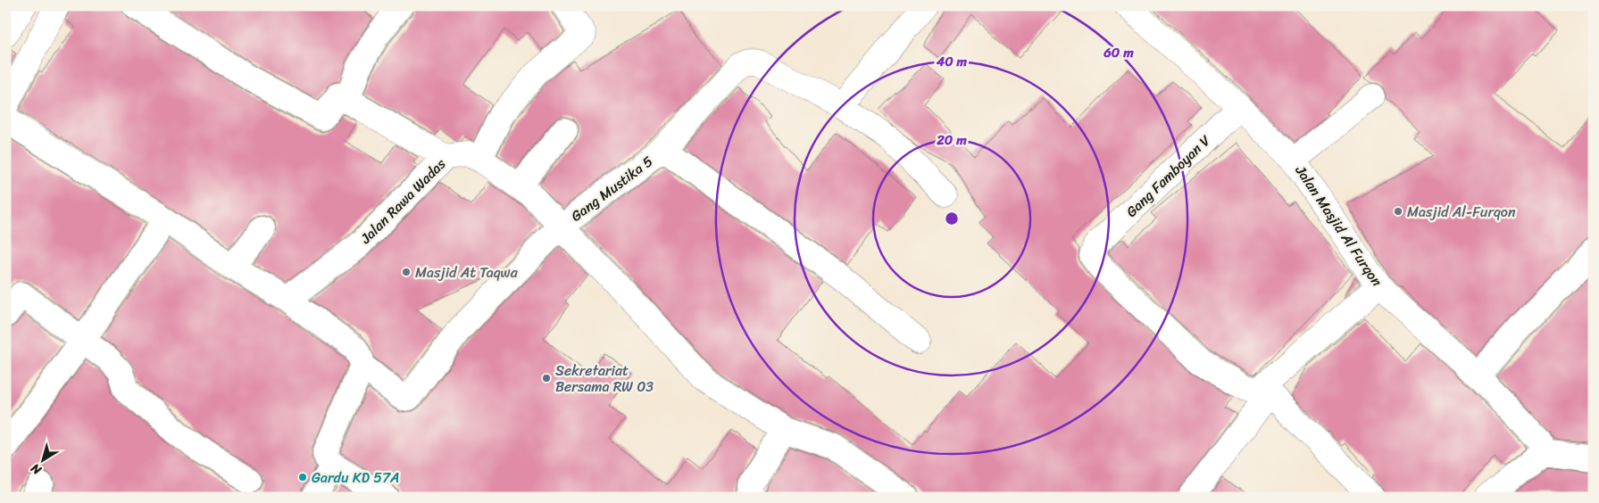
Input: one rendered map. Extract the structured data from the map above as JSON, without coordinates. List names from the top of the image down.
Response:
{
  "streets": {
    "street": [
      "Gang Famboyan V",
      "Gang Mustika 5",
      "Jalan Rawa Wadas",
      "Jalan Masjid Al Furqon"
    ]
  },
  "crossings": [
    ["Gang Famboyan V", "Jalan Masjid Al Furqon"],
    ["Gang Mustika 5", "Jalan Rawa Wadas"]
  ],
  "places": [
    "Masjid Al-Furqon",
    "Masjid At Taqwa",
    "Sekretariat Bersama RW 03",
    "Gardu KD 57A"
  ],
  "north": "bottom left",
  "rings": ["60 m", "40 m", "20 m"]
}
